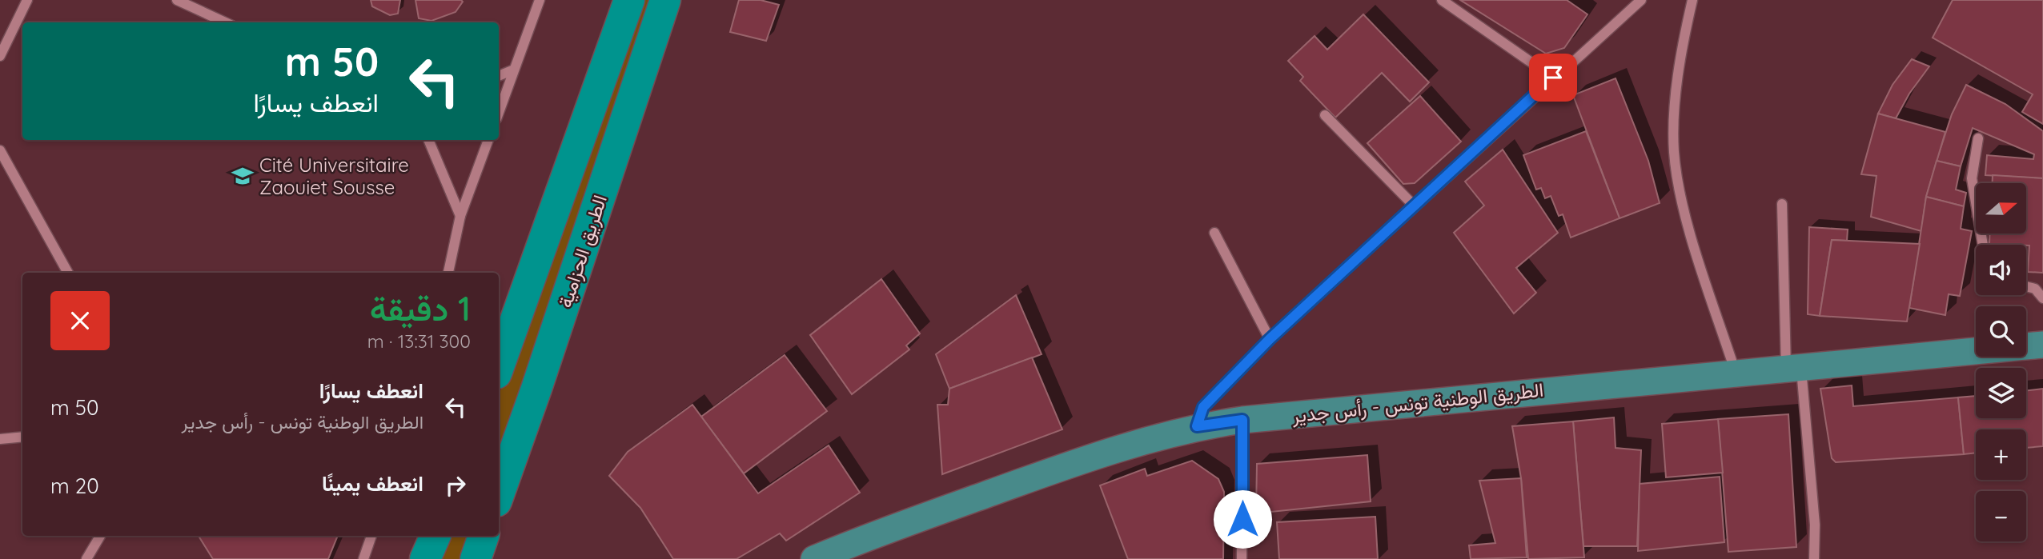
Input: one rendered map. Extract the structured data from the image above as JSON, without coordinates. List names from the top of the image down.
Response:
{
  "streets": {
    "highway": ["الطريق الحزامية"],
    "main road": ["الطريق الوطنية تونس - رأس جدير"]
  },
  "places": {
    "school or university": ["Cité Universitaire Zaouiet Sousse"]
  },
  "north": "right",
  "page": {
    "turn": ["50 m", "انعطف يسارًا"],
    "map_buttons": ["+", "−"],
    "heading": ["1 دقيقة", "300 m · 13:31"],
    "list": [
      {
        "name": "انعطف يسارًا",
        "note": "الطريق الوطنية تونس - رأس جدير",
        "value": "50 m"
      },
      {
        "name": "انعطف يمينًا",
        "value": "20 m"
      }
    ]
  }
}
